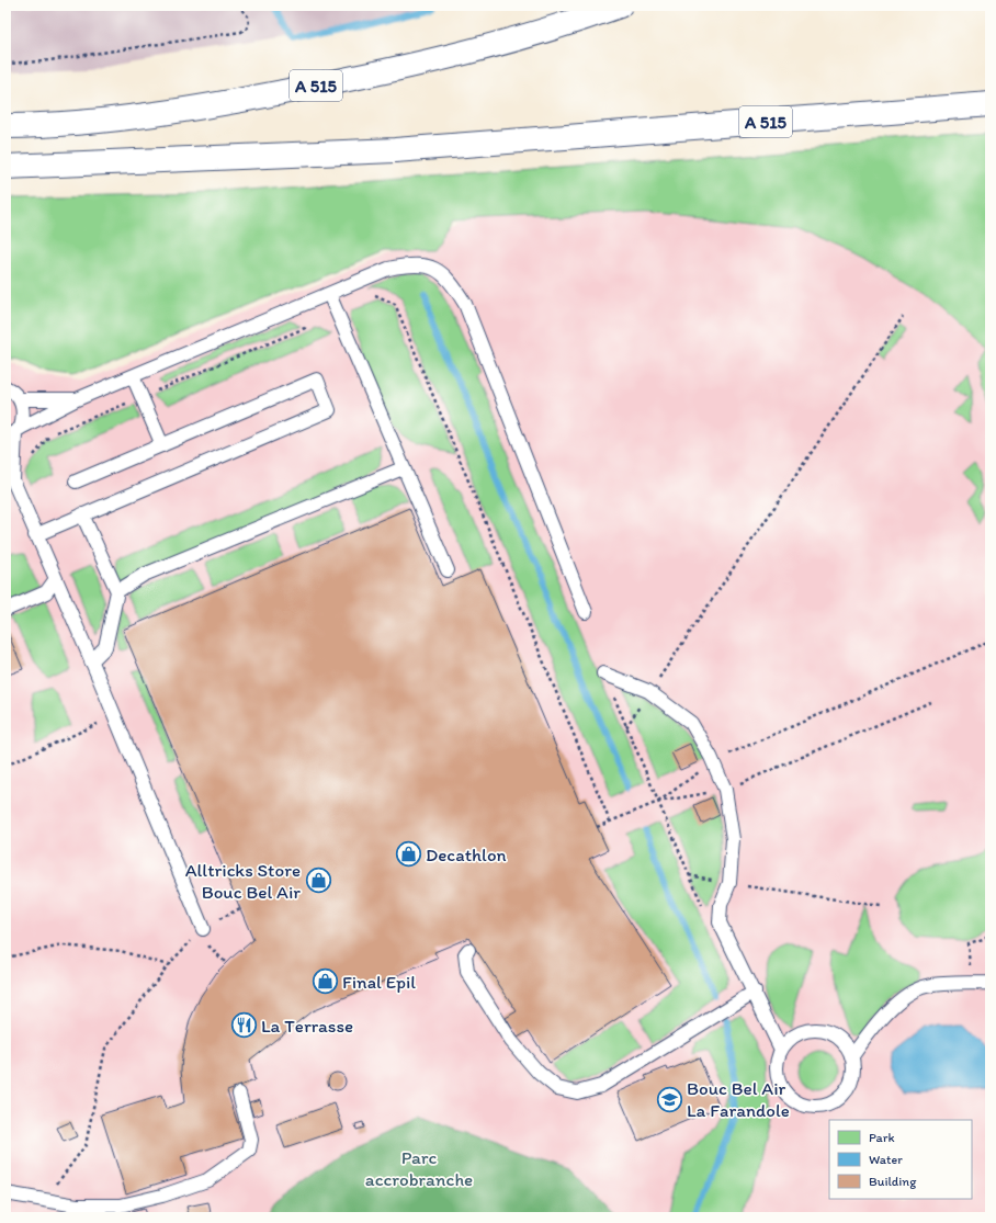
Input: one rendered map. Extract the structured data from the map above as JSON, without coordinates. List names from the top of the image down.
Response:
{
  "streets": {
    "highway": ["A 515"]
  },
  "parks": ["Parc accrobranche"],
  "places": {
    "shop": ["Decathlon", "Alltricks Store Bouc Bel Air", "Final Epil"],
    "restaurant": ["La Terrasse"],
    "school or university": ["Bouc Bel Air La Farandole"]
  },
  "legend": ["Park", "Water", "Building"]
}
